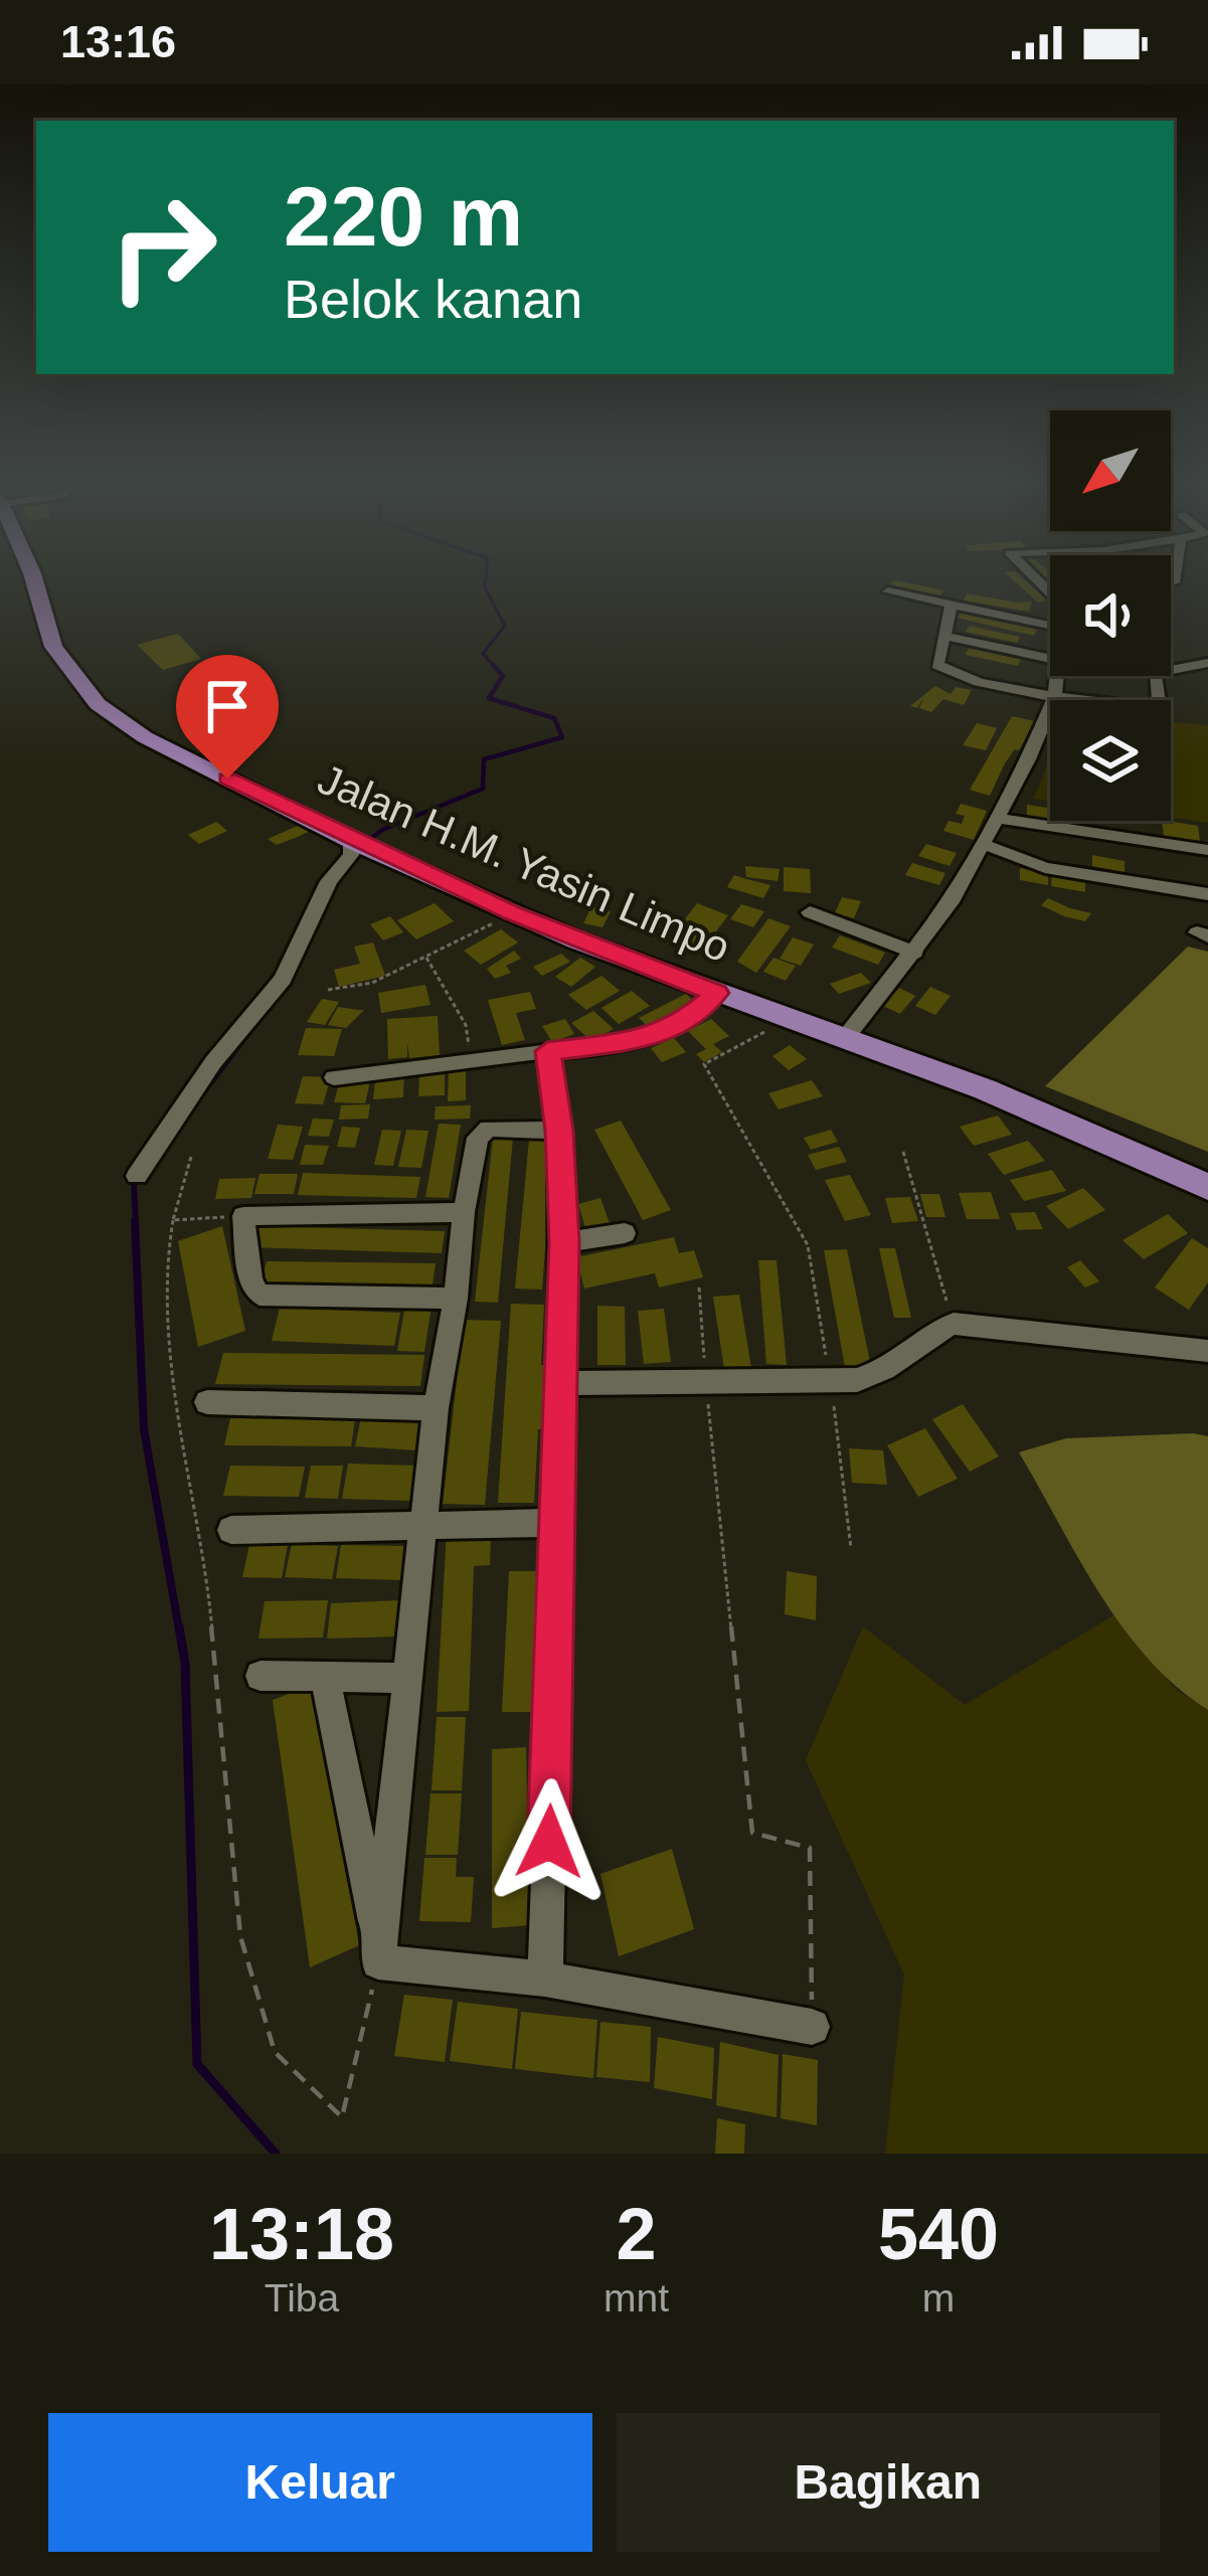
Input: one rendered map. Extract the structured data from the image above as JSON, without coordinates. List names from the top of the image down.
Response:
{
  "streets": {
    "main road": ["Jalan H.M. Yasin Limpo"]
  },
  "north": "bottom left",
  "page": {
    "status": "13:16",
    "turn": ["220 m", "Belok kanan"],
    "eta": [
      "13:18",
      "Tiba",
      "2",
      "mnt",
      "540",
      "m"
    ],
    "buttons": ["Keluar", "Bagikan"]
  }
}
